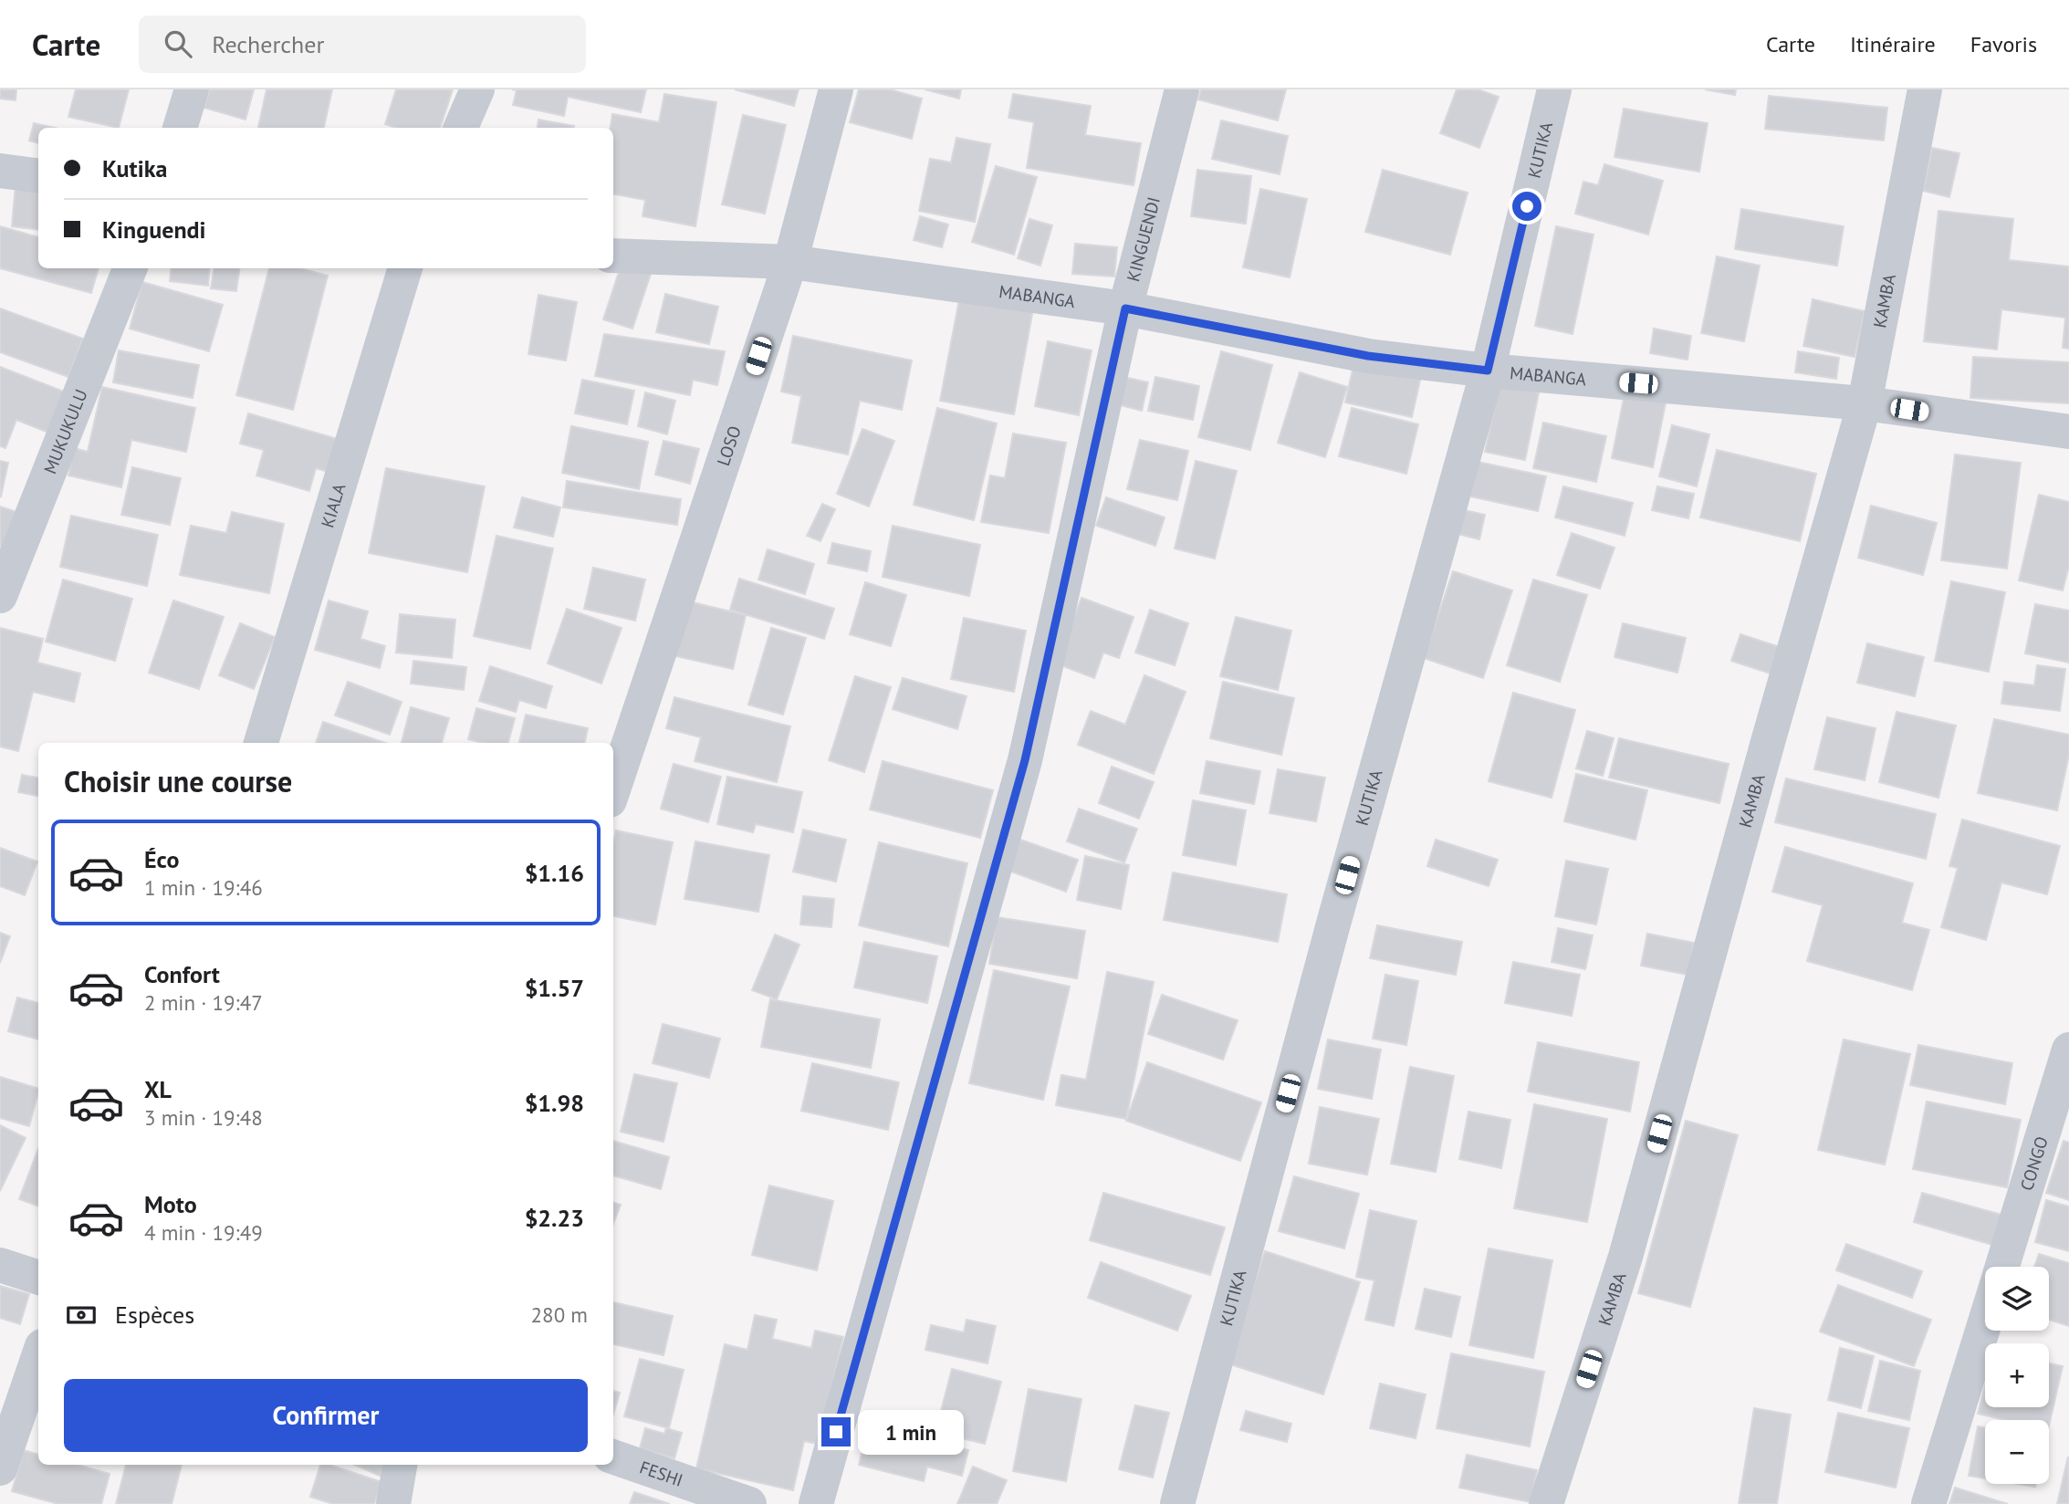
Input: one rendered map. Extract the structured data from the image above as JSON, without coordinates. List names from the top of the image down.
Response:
{
  "streets": {
    "street": [
      "KUTIKA",
      "KINGUENDI",
      "MABANGA",
      "KAMBA",
      "MUKUKULU",
      "LOSO",
      "KIALA",
      "CONGO",
      "FESHI"
    ]
  },
  "crossings": [
    ["KUTIKA", "MABANGA"],
    ["KINGUENDI", "MABANGA"],
    ["MABANGA", "KAMBA"],
    ["MABANGA", "LOSO"]
  ],
  "page": {
    "header": "Carte",
    "search": "Rechercher",
    "nav": ["Carte", "Itinéraire", "Favoris"],
    "banner": ["Kutika", "Kinguendi"],
    "heading": "Choisir une course",
    "list": [
      {
        "name": "Éco",
        "note": "1 min · 19:46",
        "value": "$1.16"
      },
      {
        "name": "Confort",
        "note": "2 min · 19:47",
        "value": "$1.57"
      },
      {
        "name": "XL",
        "note": "3 min · 19:48",
        "value": "$1.98"
      },
      {
        "name": "Moto",
        "note": "4 min · 19:49",
        "value": "$2.23"
      }
    ],
    "map_buttons": ["+", "−"],
    "pay": ["Espèces", "280 m"],
    "buttons": "Confirmer",
    "bubble": "1 min"
  }
}
